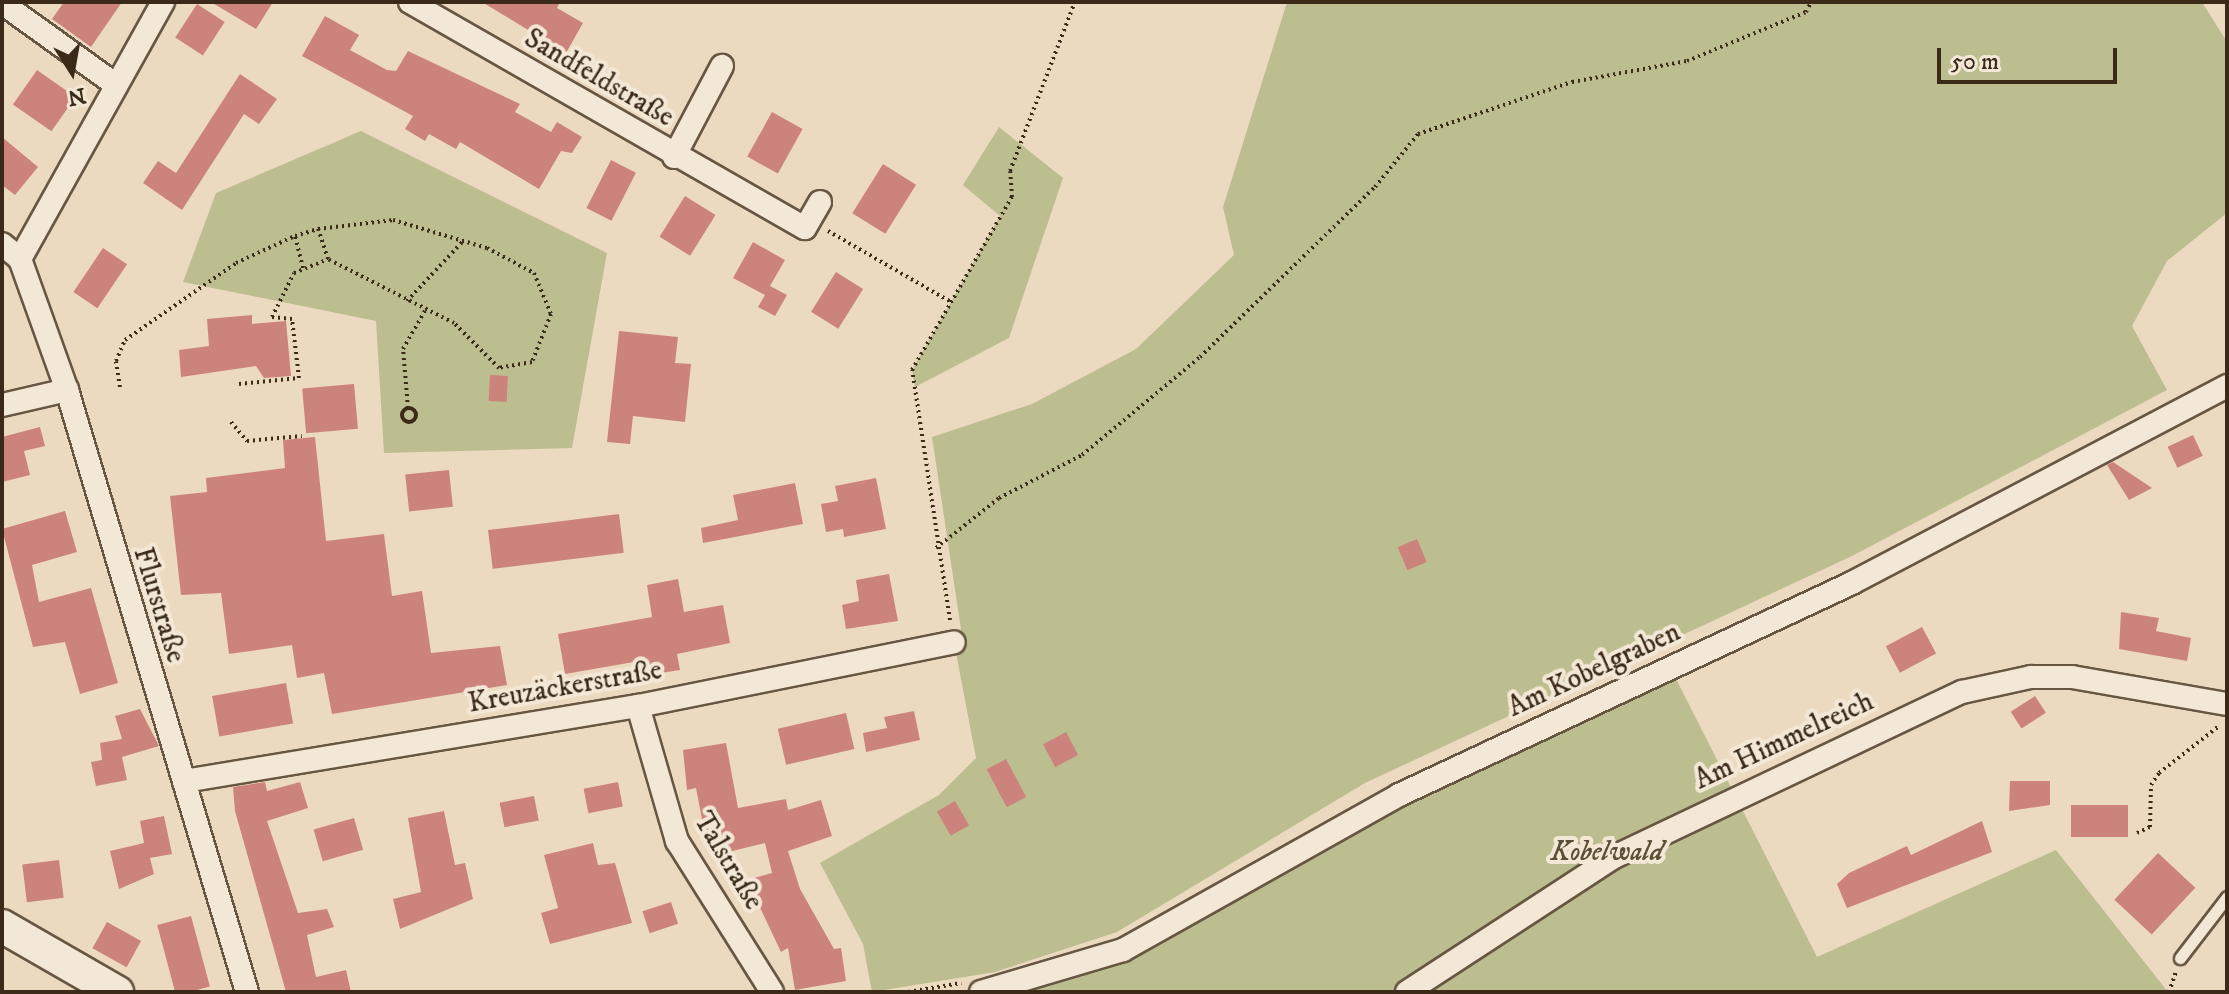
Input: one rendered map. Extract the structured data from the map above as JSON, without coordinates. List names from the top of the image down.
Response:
{
  "streets": {
    "street": [
      "Sandfeldstraße",
      "Flurstraße",
      "Am Kobelgraben",
      "Kreuzäckerstraße",
      "Am Himmelreich",
      "Talstraße"
    ]
  },
  "crossings": [
    ["Flurstraße", "Kreuzäckerstraße"],
    ["Kreuzäckerstraße", "Talstraße"]
  ],
  "parks": ["Kobelwald"],
  "scale_bar": "50 m",
  "north": "bottom"
}
